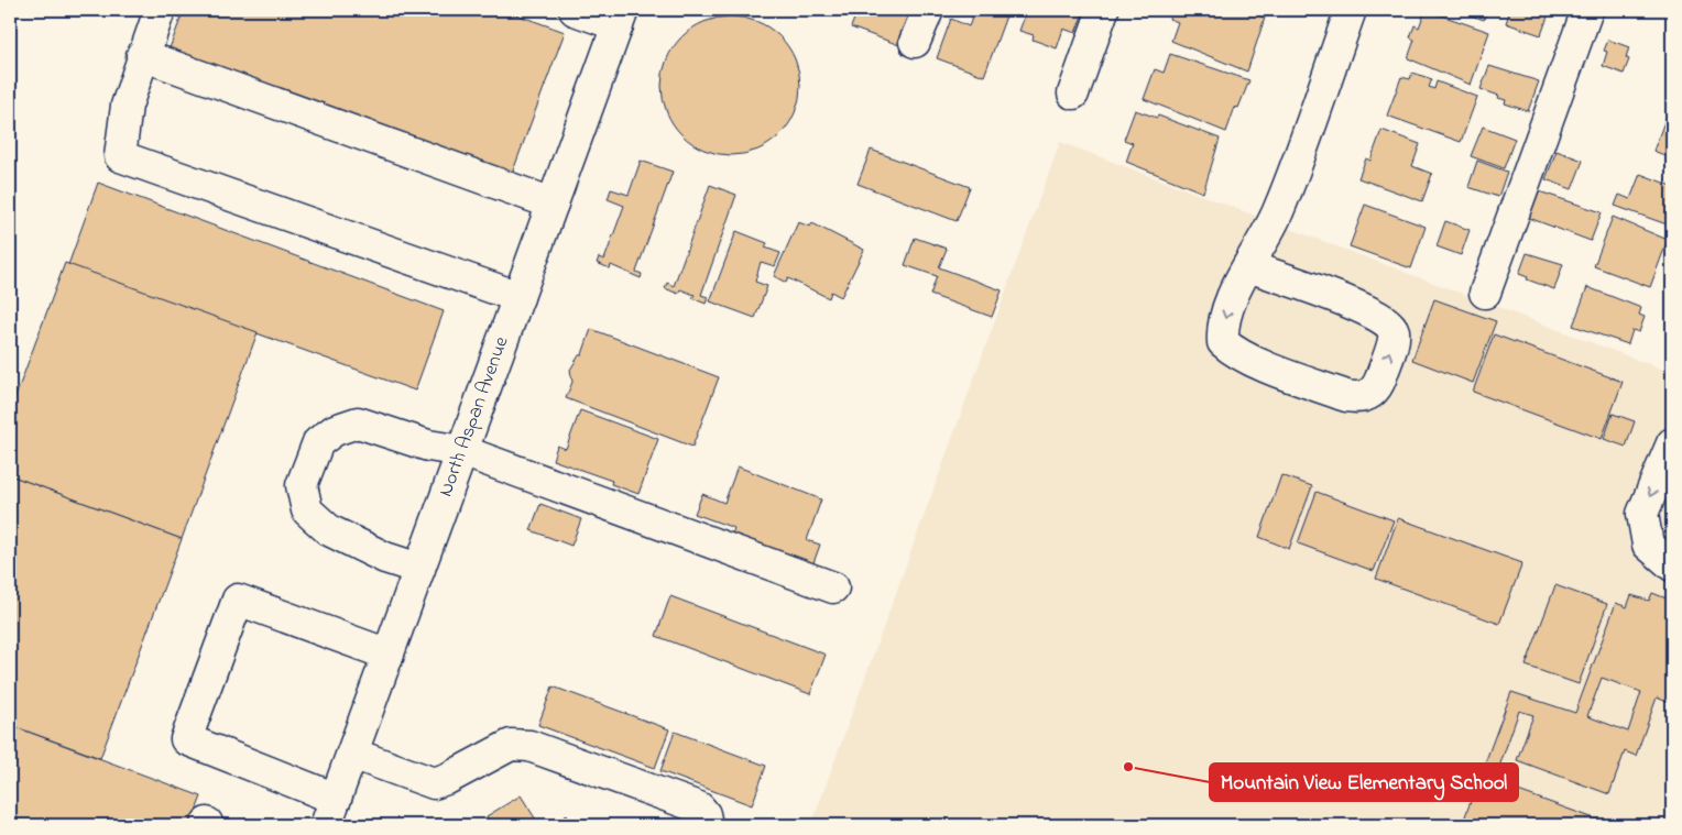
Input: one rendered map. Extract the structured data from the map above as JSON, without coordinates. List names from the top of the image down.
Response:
{
  "streets": {
    "street": ["North Aspan Avenue"]
  },
  "places": ["Mountain View Elementary School"]
}
